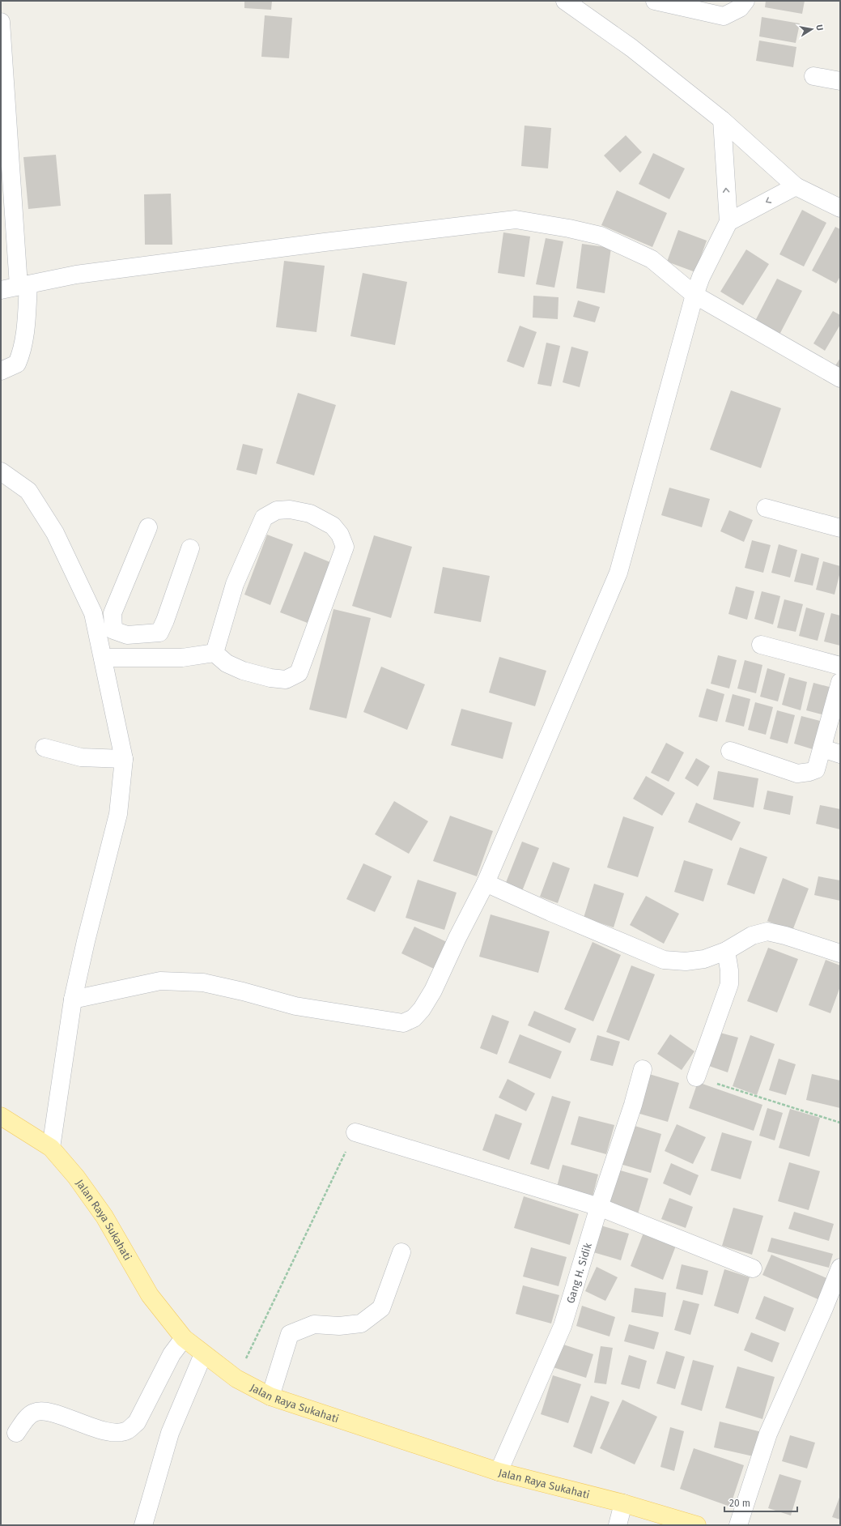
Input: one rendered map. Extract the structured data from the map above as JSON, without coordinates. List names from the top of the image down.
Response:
{
  "streets": {
    "main road": ["Jalan Raya Sukahati"],
    "street": ["Gang H. Sidik"]
  },
  "crossings": [
    ["Jalan Raya Sukahati", "Gang H. Sidik"]
  ],
  "scale_bar": "20 m",
  "north": "right"
}
